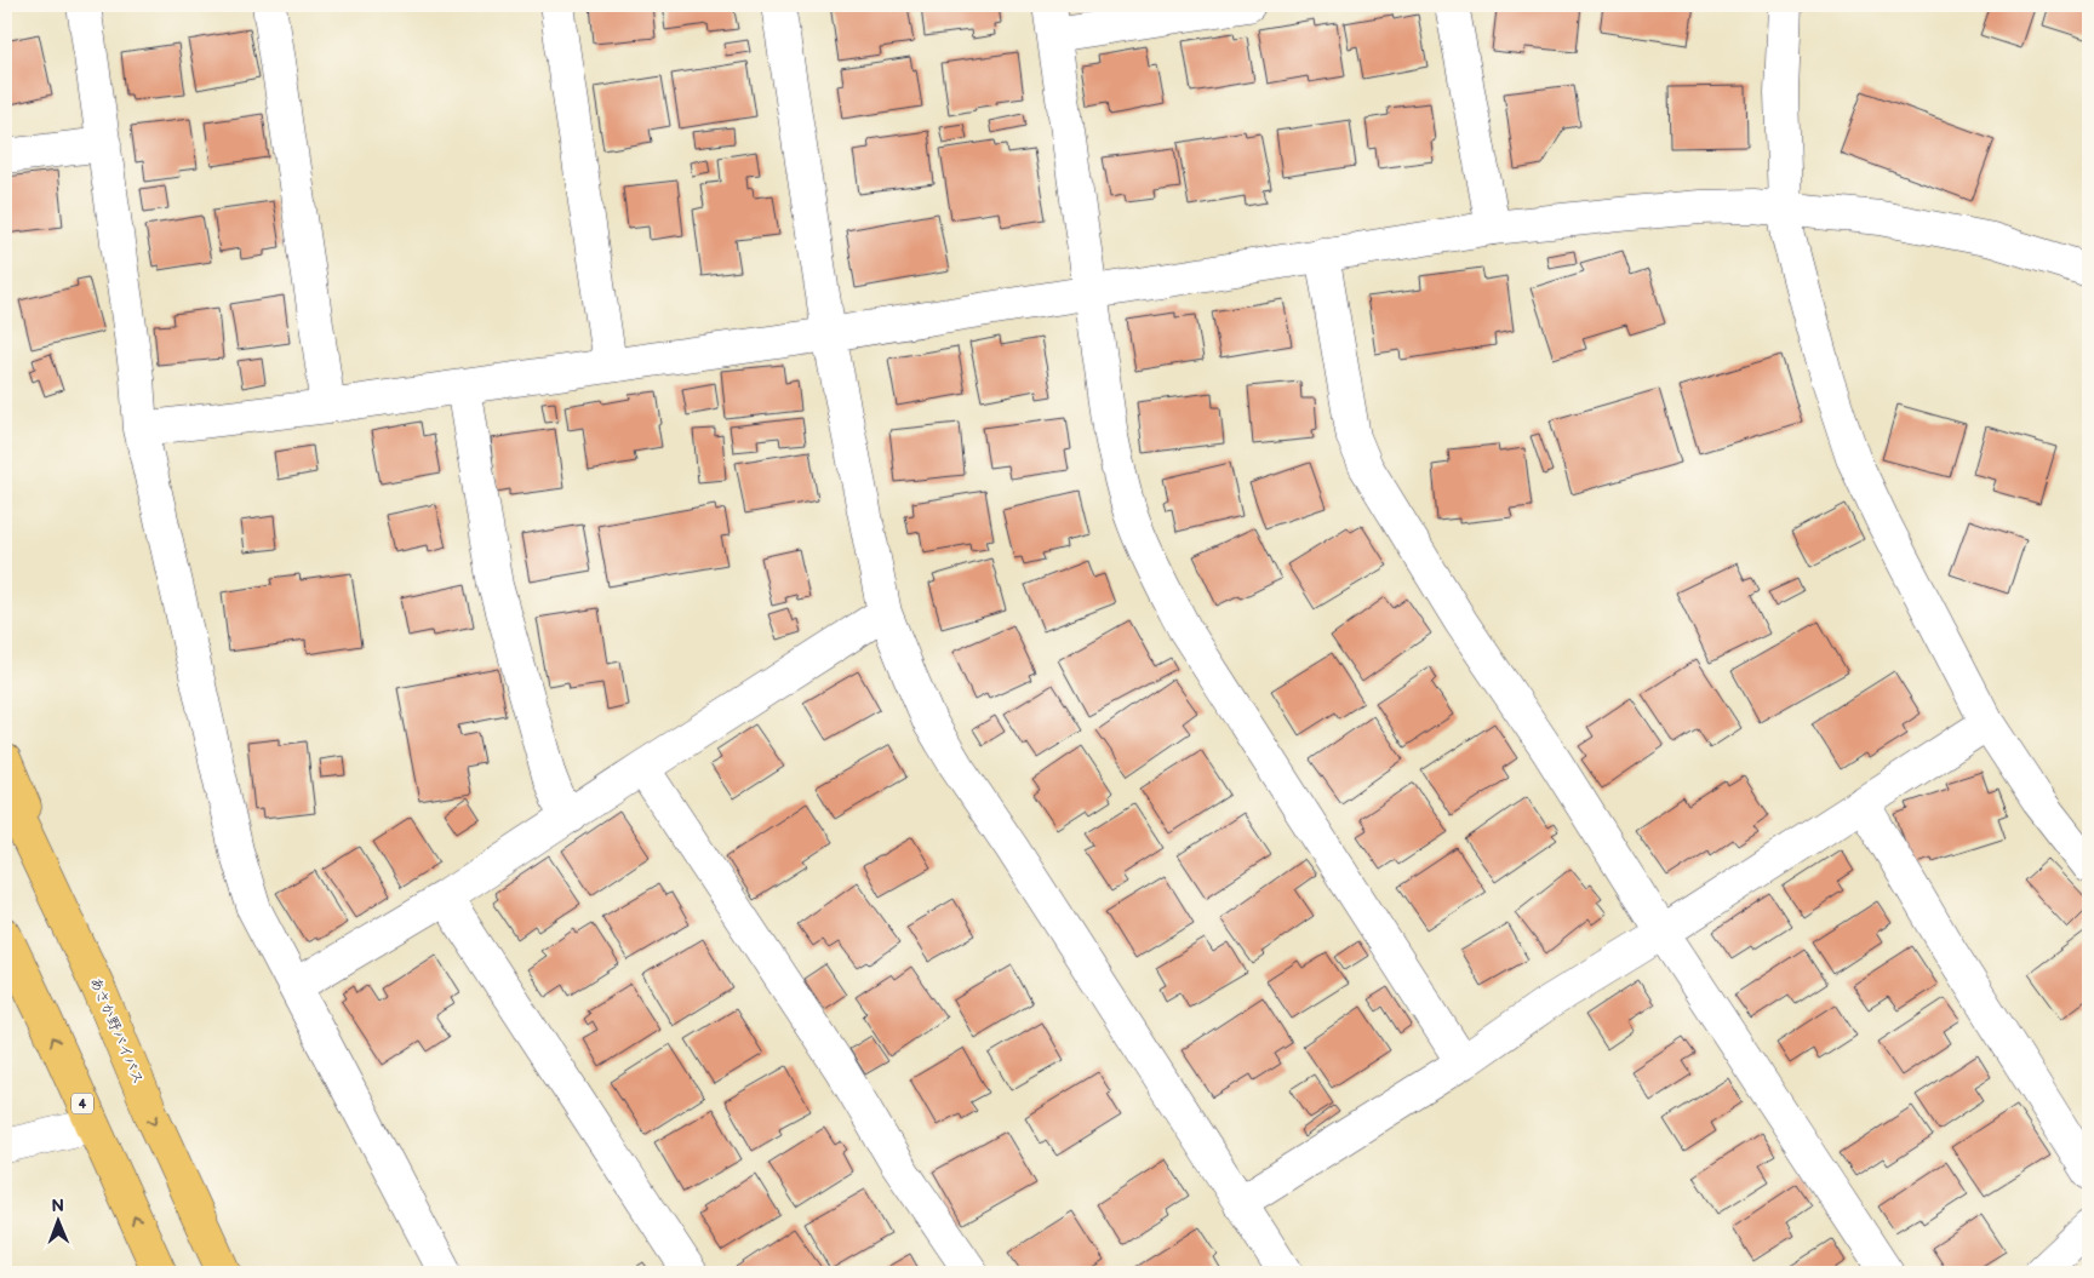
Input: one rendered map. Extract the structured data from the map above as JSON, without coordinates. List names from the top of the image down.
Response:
{
  "streets": {
    "highway": ["あさか野バイパス", "4"]
  },
  "north": "top"
}
